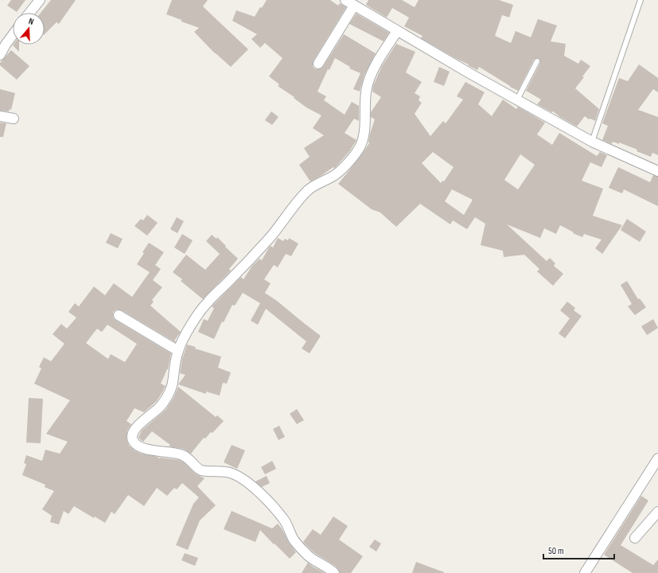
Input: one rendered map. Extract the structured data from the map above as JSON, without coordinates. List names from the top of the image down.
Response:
{
  "scale_bar": "50 m",
  "north": "top"
}
